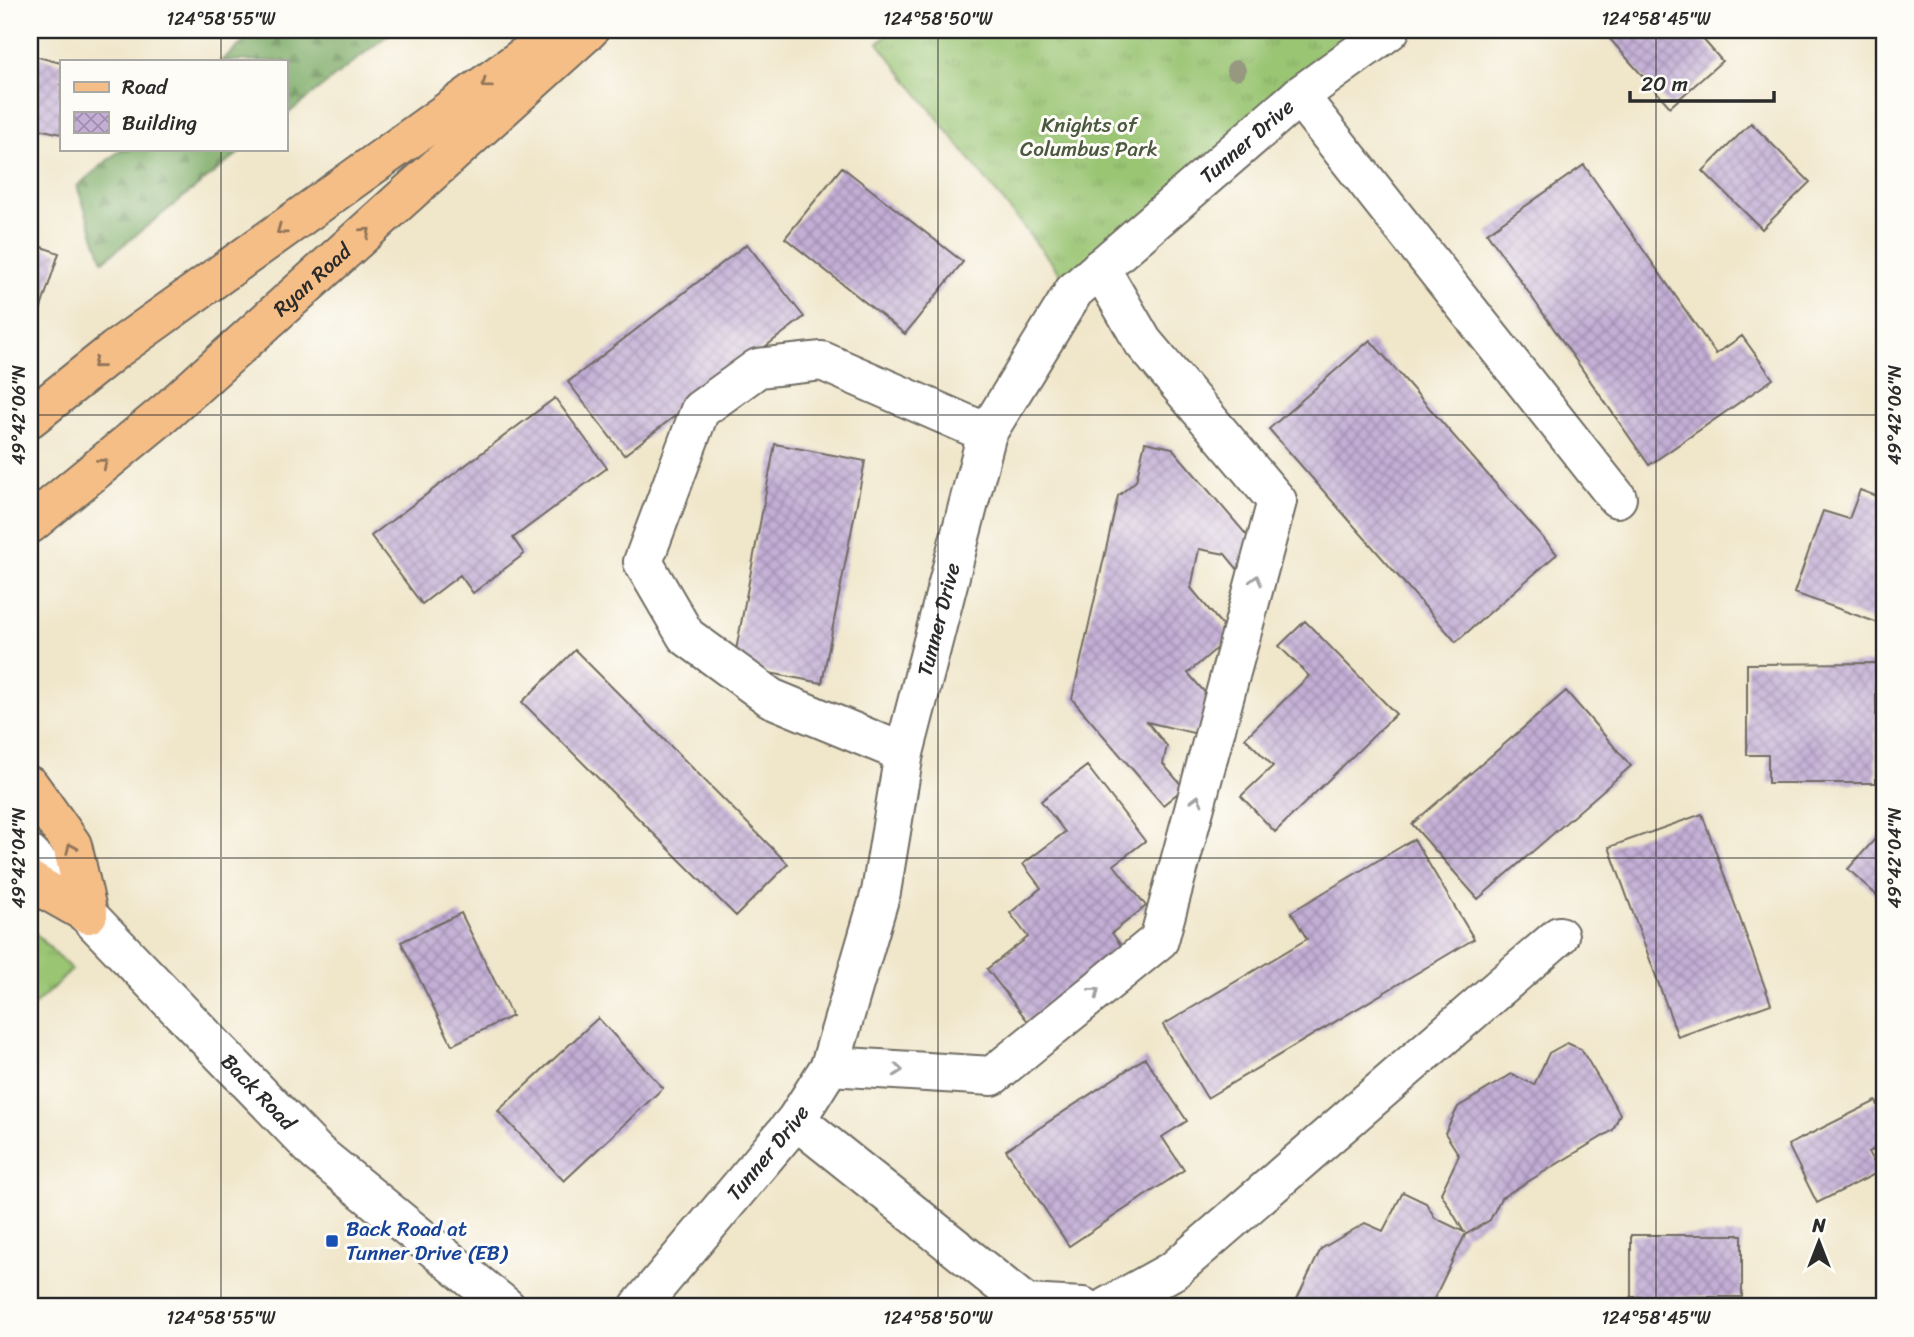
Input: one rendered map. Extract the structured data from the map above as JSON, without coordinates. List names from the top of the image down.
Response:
{
  "streets": {
    "main road": ["Ryan Road"],
    "street": ["Tunner Drive", "Back Road"]
  },
  "parks": ["Knights of Columbus Park"],
  "places": {
    "transit": ["Back Road at Tunner Drive (EB)"]
  },
  "legend": ["Road", "Building"],
  "scale_bar": "20 m",
  "north": "top",
  "coordinates": [
    "124°58'55\"W",
    "124°58'50\"W",
    "124°58'45\"W",
    "49°42'06\"N",
    "49°42'04\"N"
  ]
}
